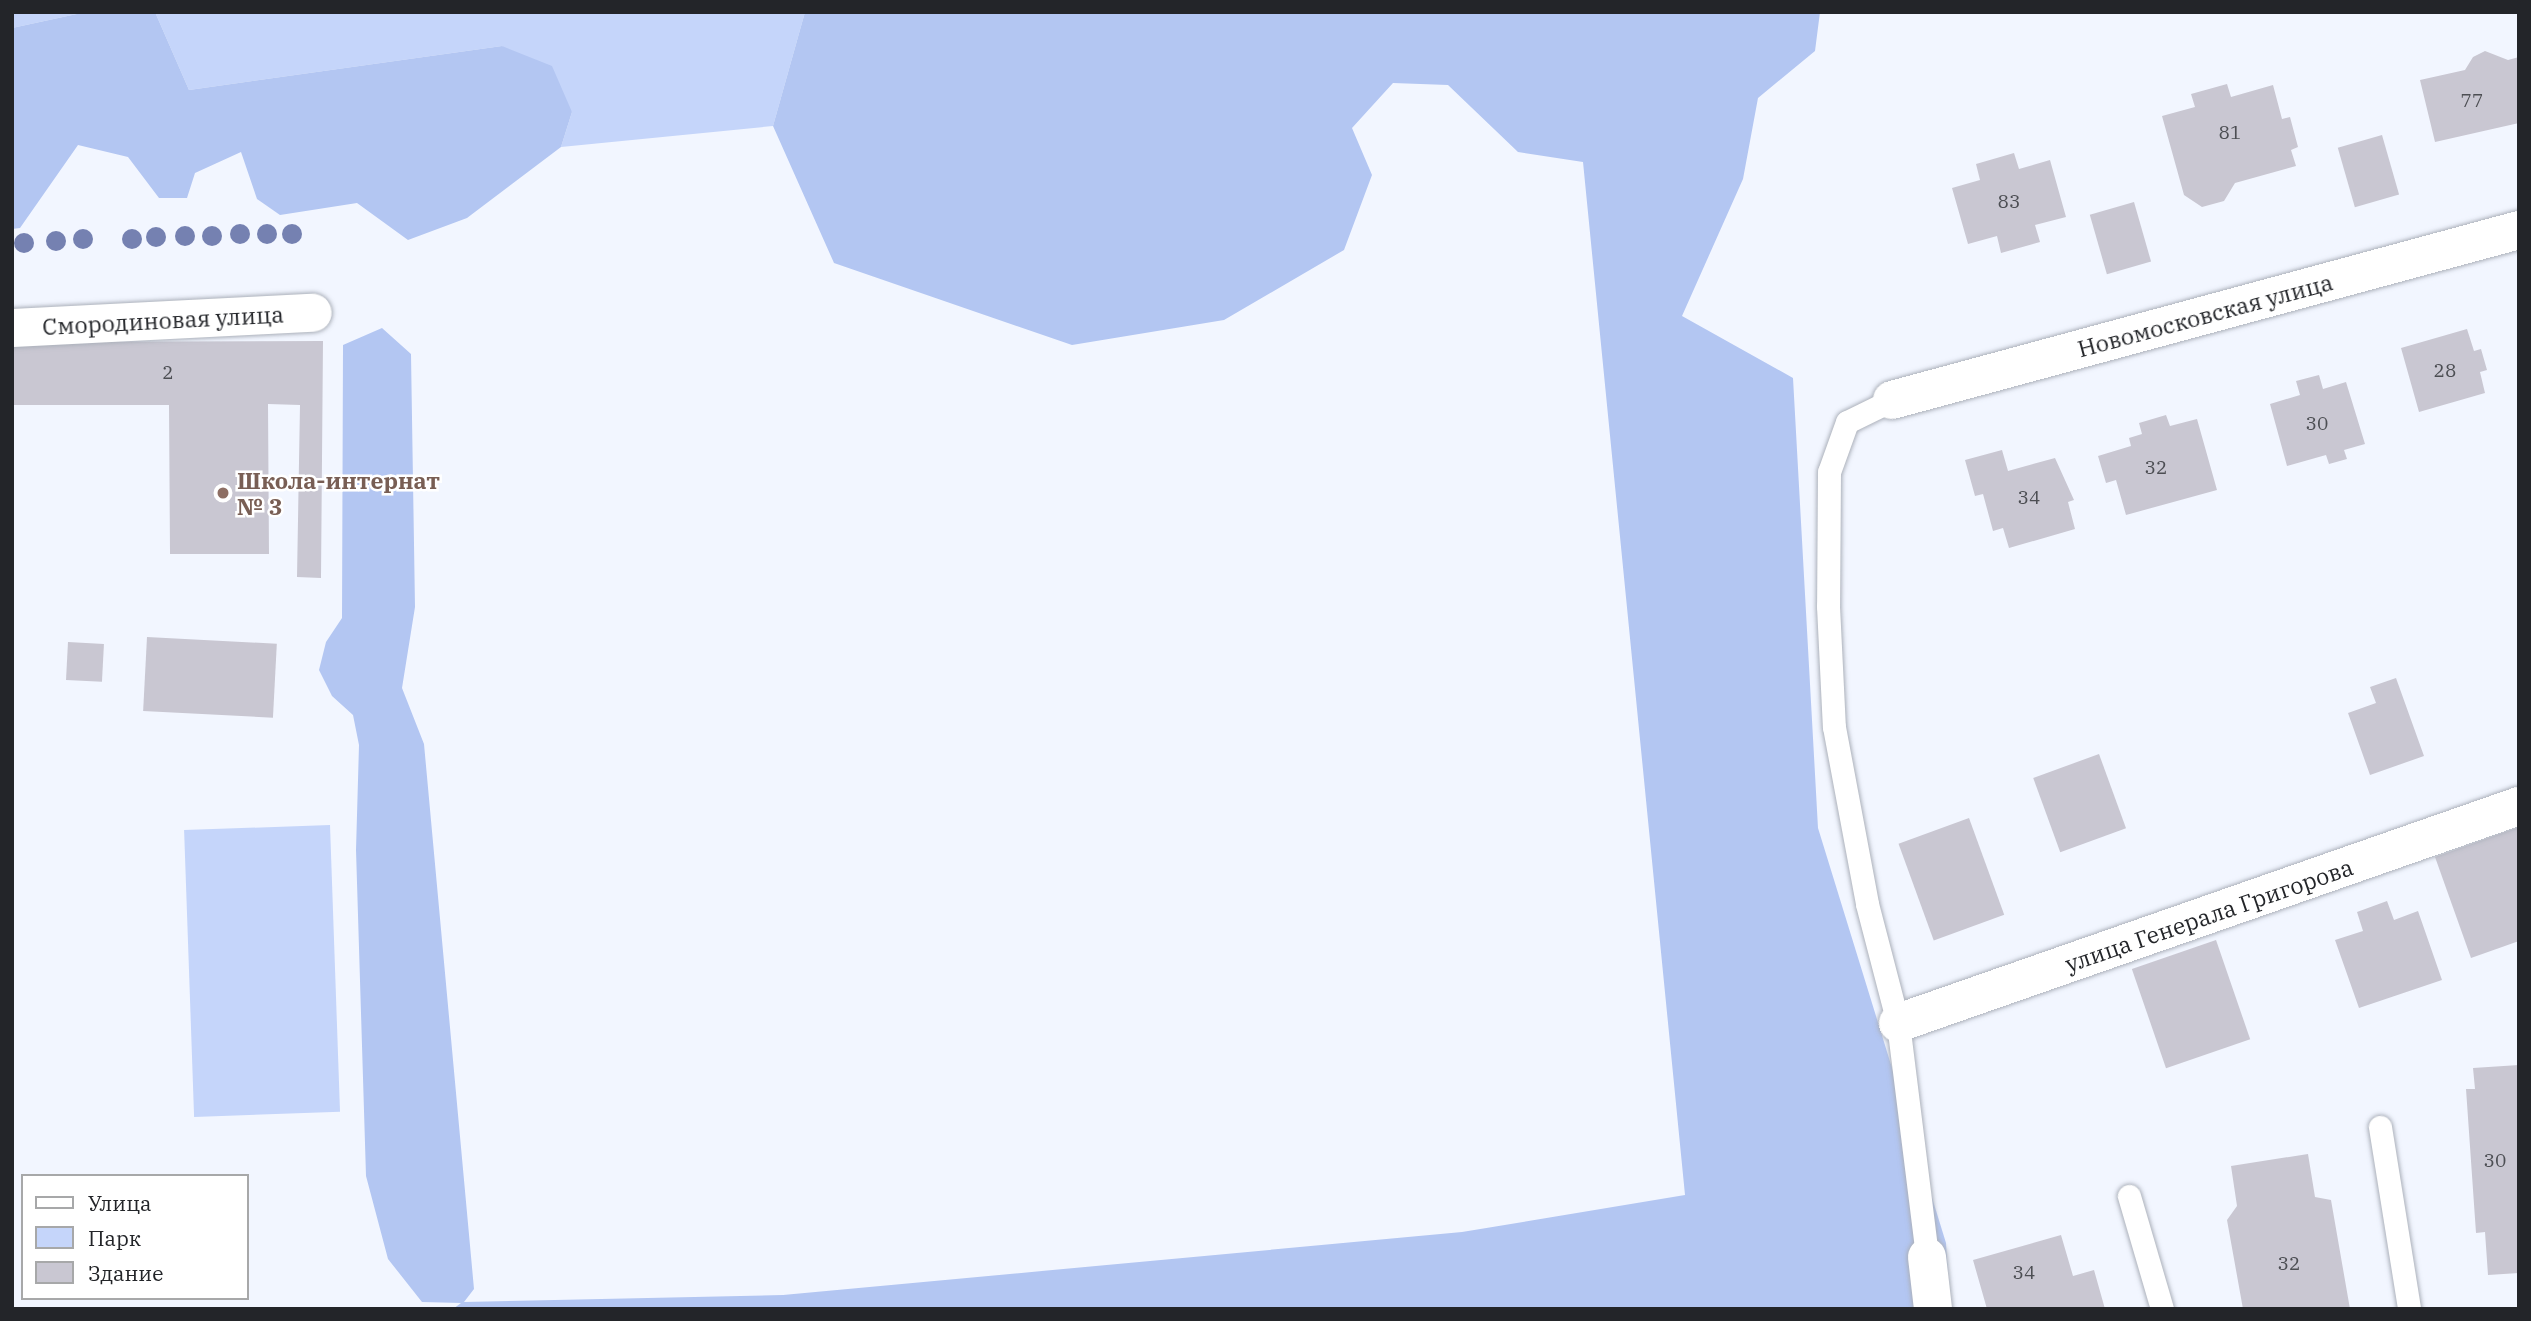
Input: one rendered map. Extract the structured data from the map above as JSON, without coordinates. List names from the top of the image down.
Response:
{
  "streets": {
    "street": ["Новомосковская улица", "Смородиновая улица", "улица Генерала Григорова"]
  },
  "places": ["Школа-интернат № 3"],
  "house_numbers": [
    "77",
    "81",
    "83",
    "28",
    "2",
    "30",
    "32",
    "34",
    "30",
    "32",
    "34"
  ],
  "legend": ["Улица", "Парк", "Здание"]
}
